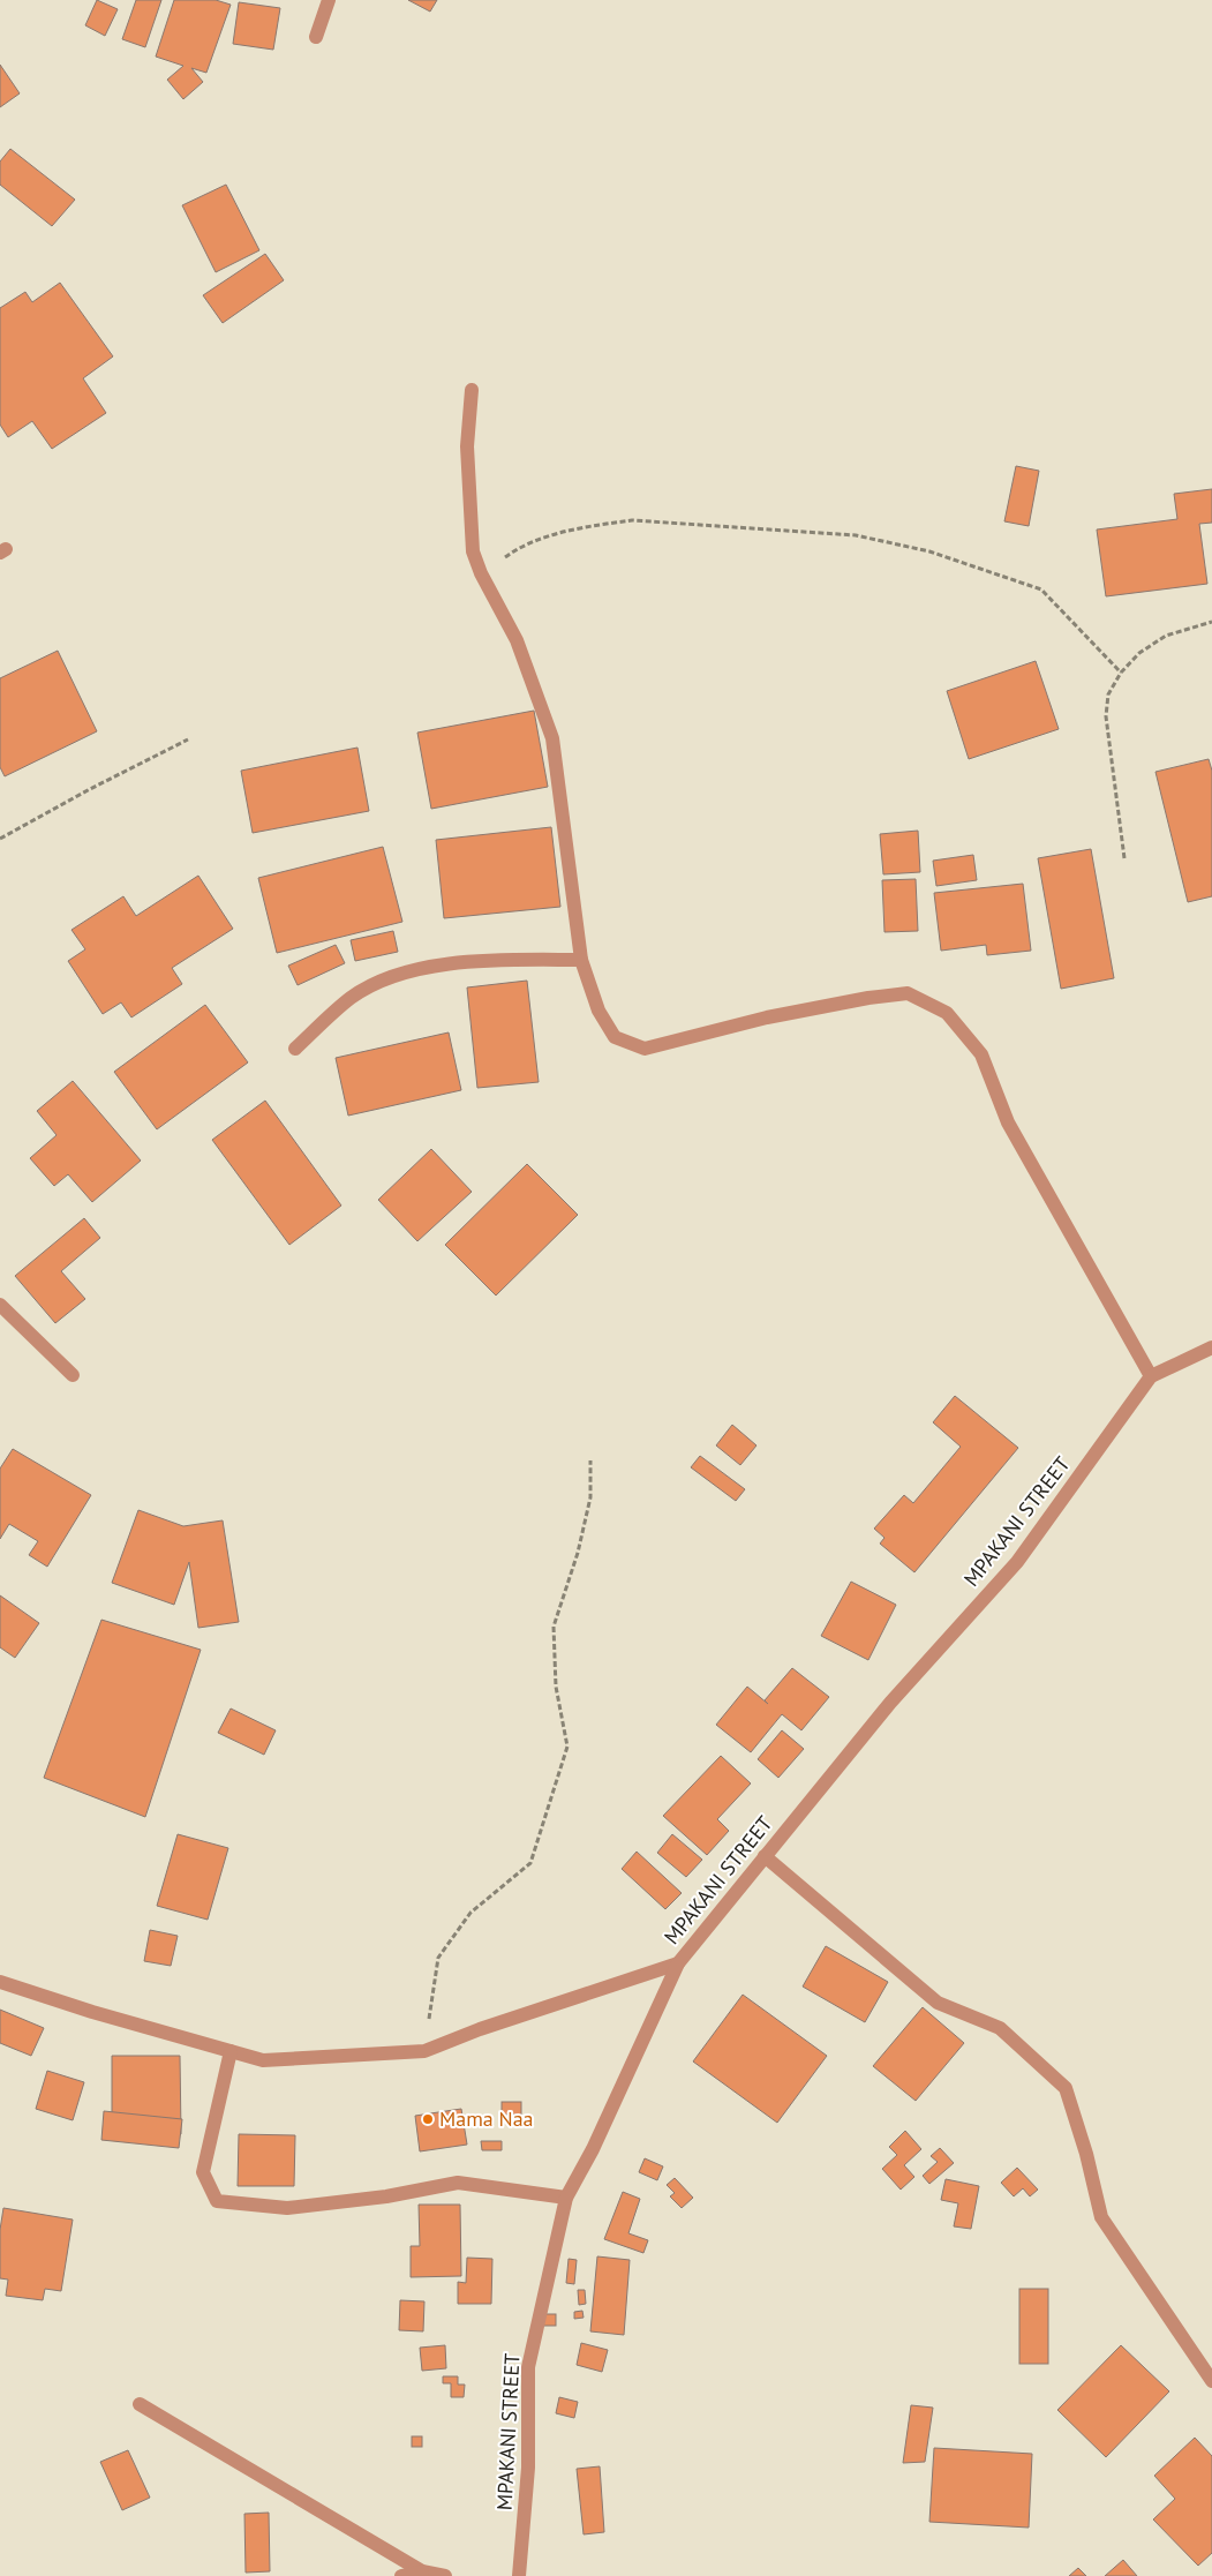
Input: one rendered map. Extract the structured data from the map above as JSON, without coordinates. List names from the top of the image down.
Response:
{
  "streets": {
    "street": ["MPAKANI STREET"]
  },
  "places": ["Mama Naa"]
}
